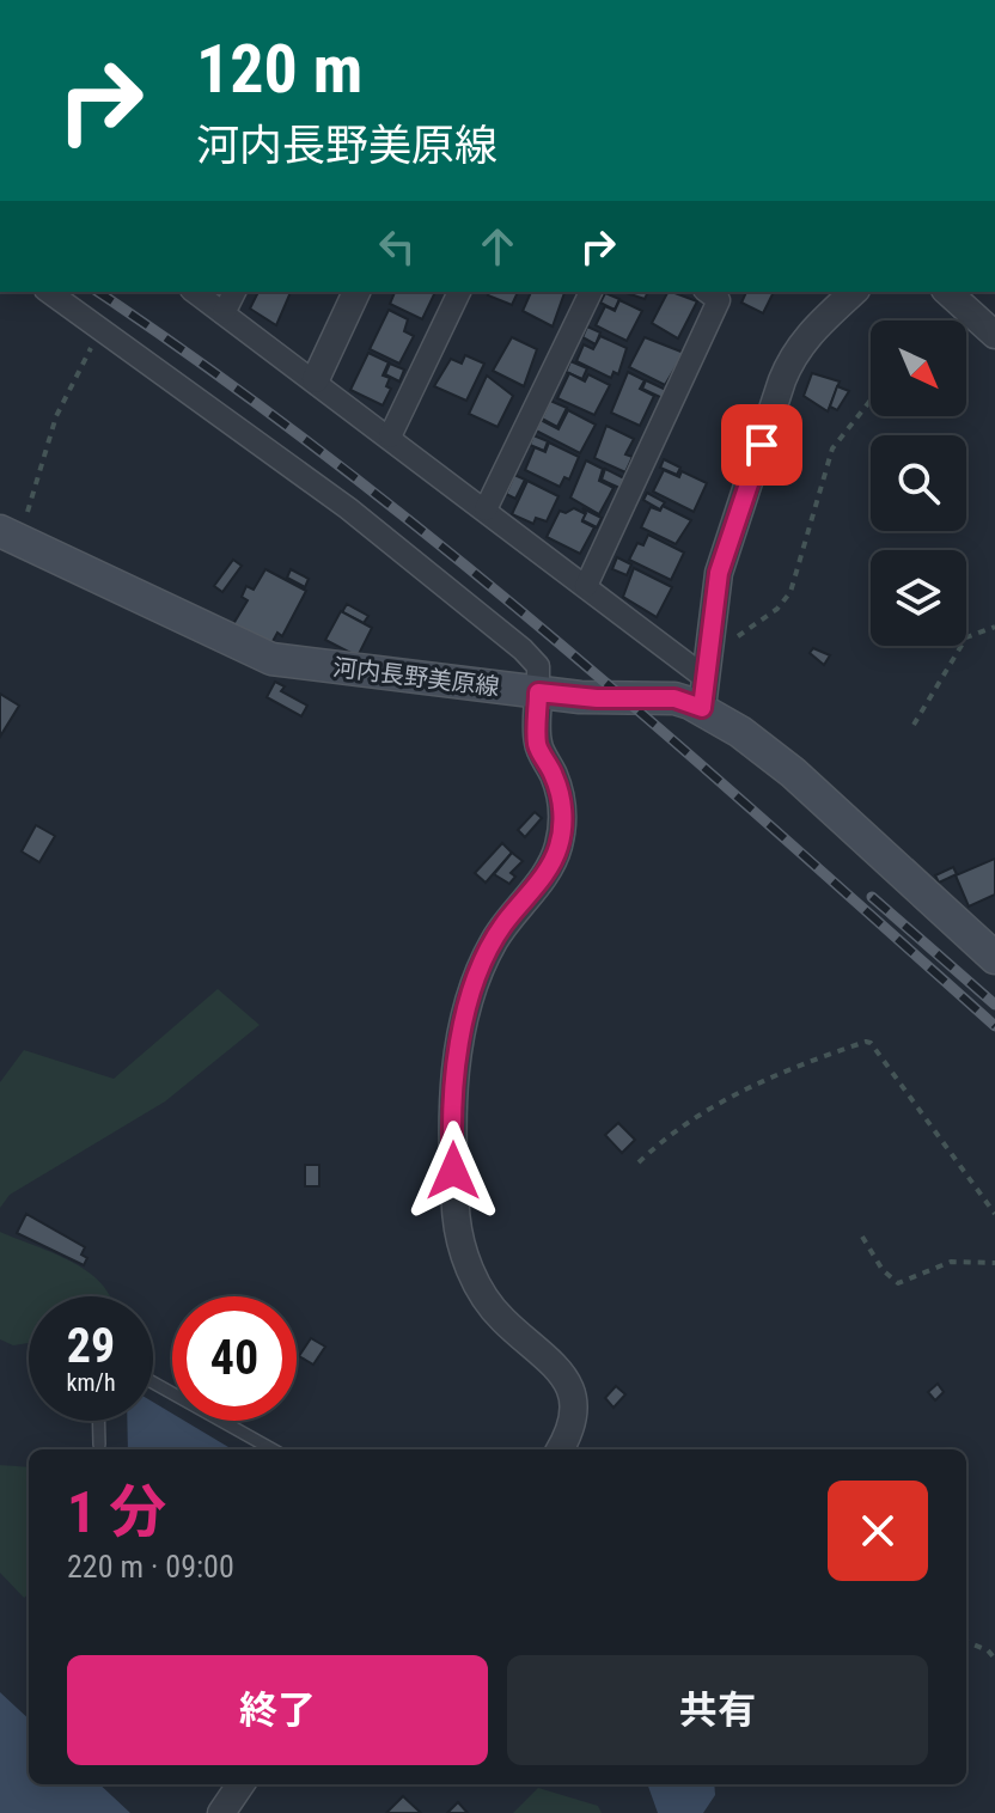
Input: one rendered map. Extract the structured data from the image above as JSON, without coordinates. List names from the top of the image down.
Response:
{
  "streets": {
    "main road": ["河内長野美原線"]
  },
  "north": "bottom right",
  "page": {
    "turn": ["120 m", "河内長野美原線"],
    "speed": "29 km/h",
    "limit": "40",
    "heading": ["1 分", "220 m · 09:00"],
    "buttons": ["終了", "共有"]
  }
}
